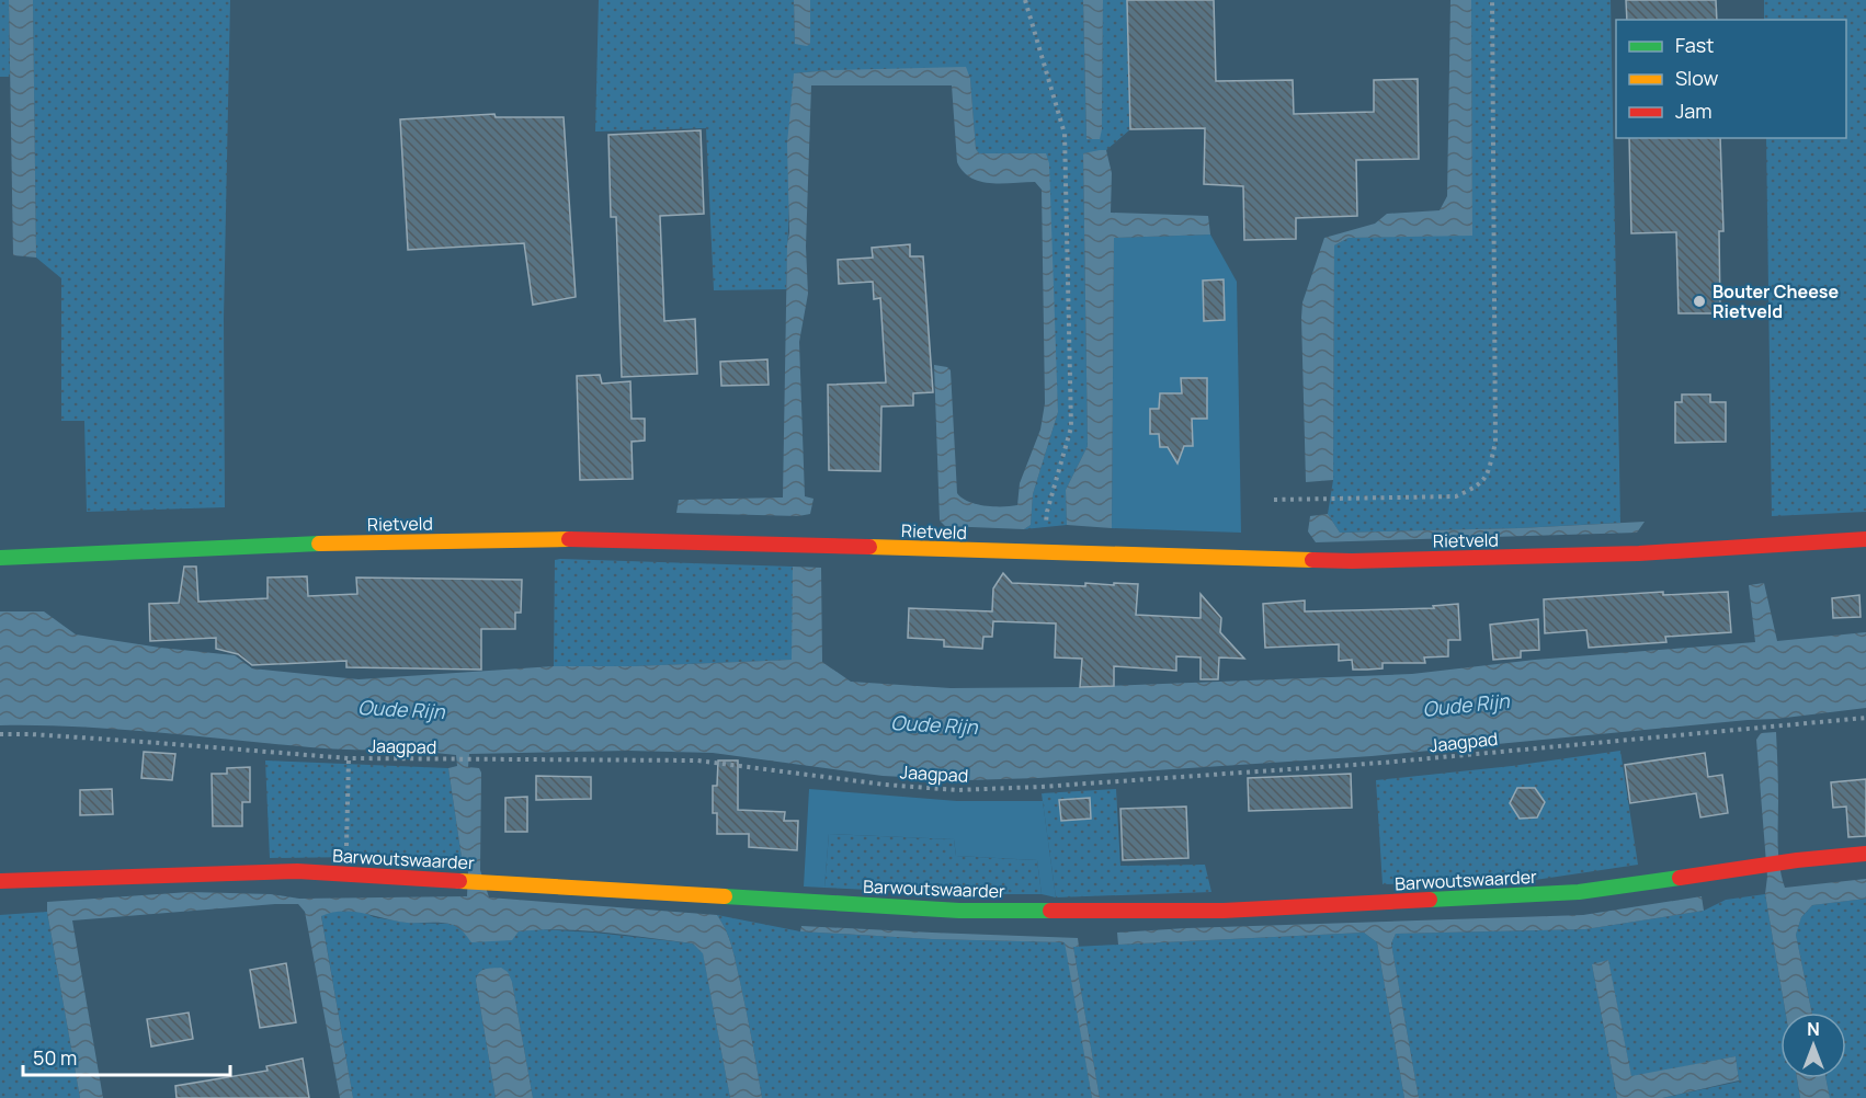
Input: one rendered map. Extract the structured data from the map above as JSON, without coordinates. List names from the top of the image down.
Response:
{
  "streets": {
    "street": ["Rietveld", "Barwoutswaarder"],
    "path": ["Jaagpad"]
  },
  "water": ["Oude Rijn"],
  "places": ["Bouter Cheese Rietveld"],
  "legend": ["Fast", "Slow", "Jam"],
  "scale_bar": "50 m",
  "north": "top"
}
